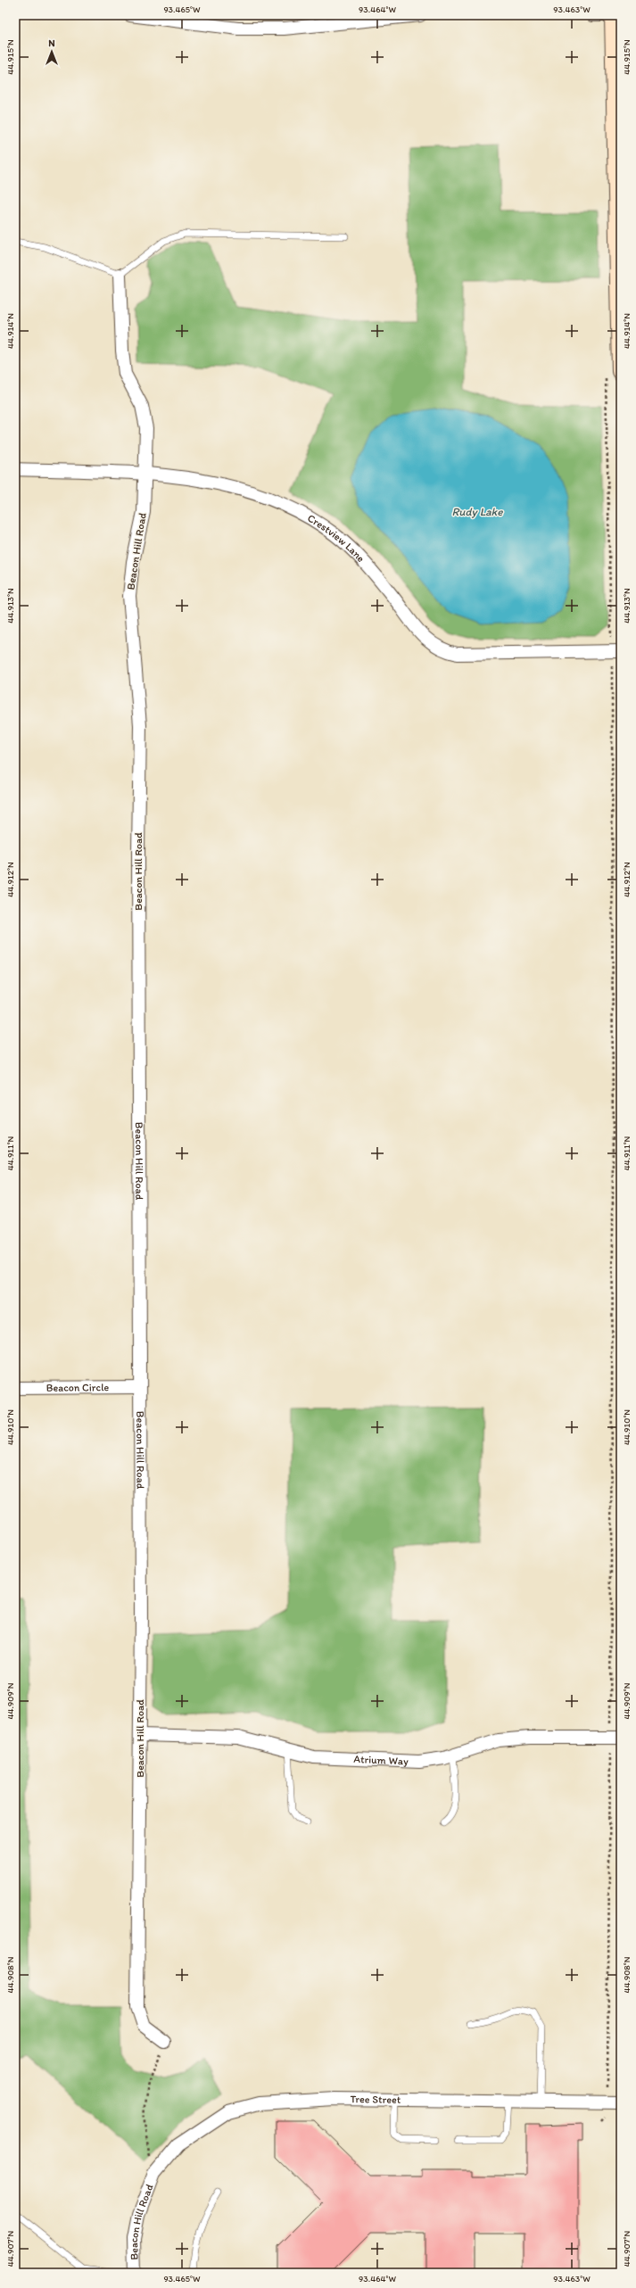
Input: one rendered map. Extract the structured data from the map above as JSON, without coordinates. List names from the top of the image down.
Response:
{
  "streets": {
    "street": [
      "Crestview Lane",
      "Beacon Hill Road",
      "Beacon Circle",
      "Atrium Way",
      "Tree Street"
    ]
  },
  "crossings": [
    ["Crestview Lane", "Beacon Hill Road"],
    ["Beacon Hill Road", "Beacon Circle"],
    ["Beacon Hill Road", "Atrium Way"],
    ["Beacon Hill Road", "Tree Street"]
  ],
  "water": ["Rudy Lake"],
  "north": "top",
  "coordinates": [
    "93.465°W",
    "93.464°W",
    "93.463°W",
    "44.915°N",
    "44.914°N",
    "44.913°N",
    "44.912°N",
    "44.911°N",
    "44.910°N",
    "44.909°N",
    "44.908°N",
    "44.907°N"
  ]
}
